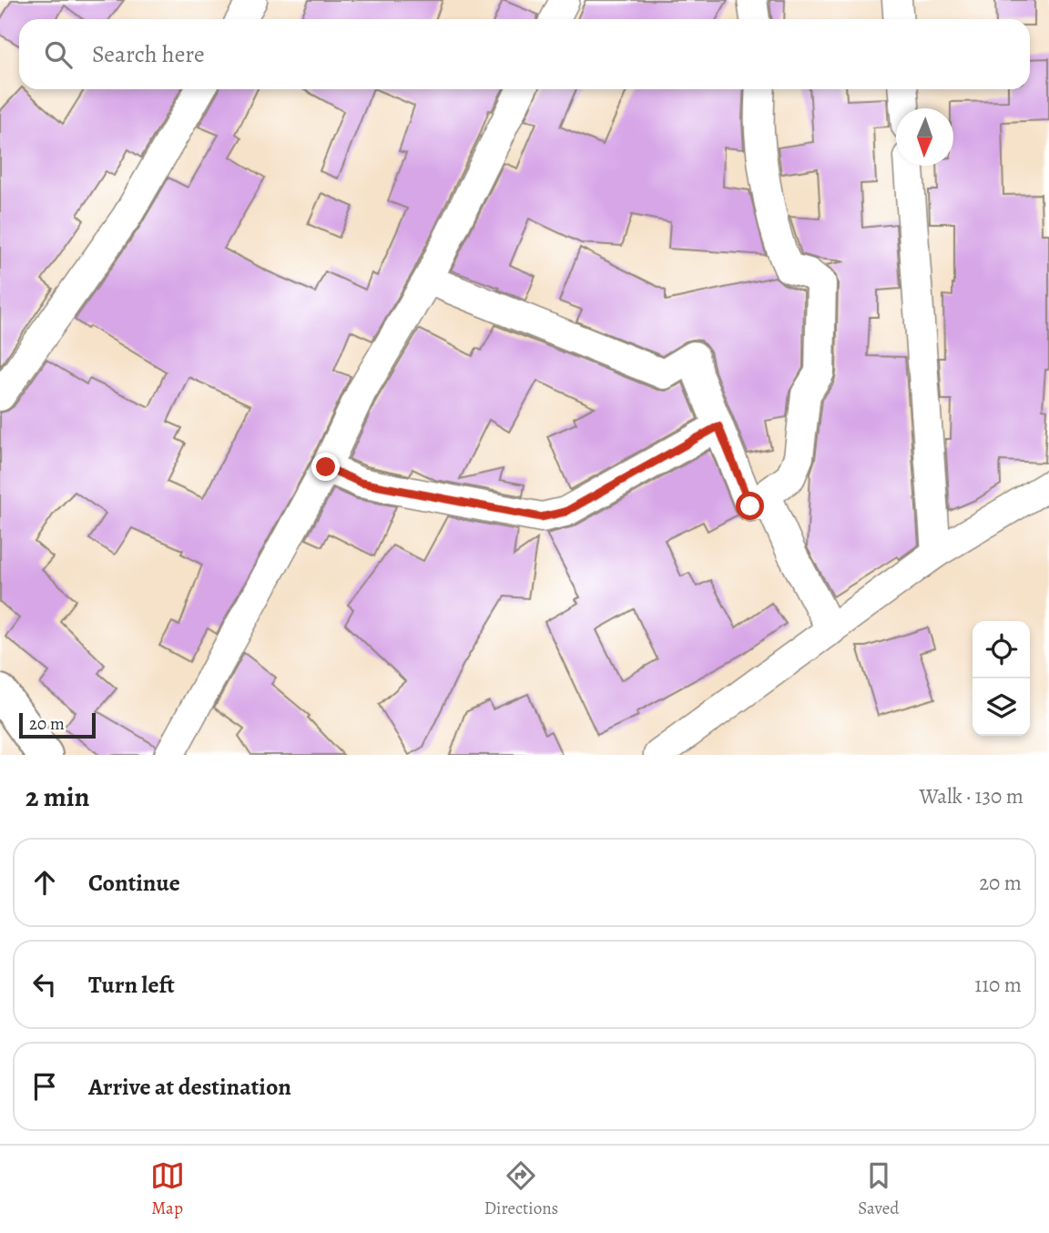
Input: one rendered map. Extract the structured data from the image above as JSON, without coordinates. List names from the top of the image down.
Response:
{
  "scale_bar": "20 m",
  "north": "bottom",
  "page": {
    "search": "Search here",
    "scale": "20 m",
    "heading": ["2 min", "Walk · 130 m"],
    "list": [
      ["Continue", "20 m"],
      ["Turn left", "110 m"],
      "Arrive at destination"
    ],
    "nav": ["Map", "Directions", "Saved"]
  }
}
